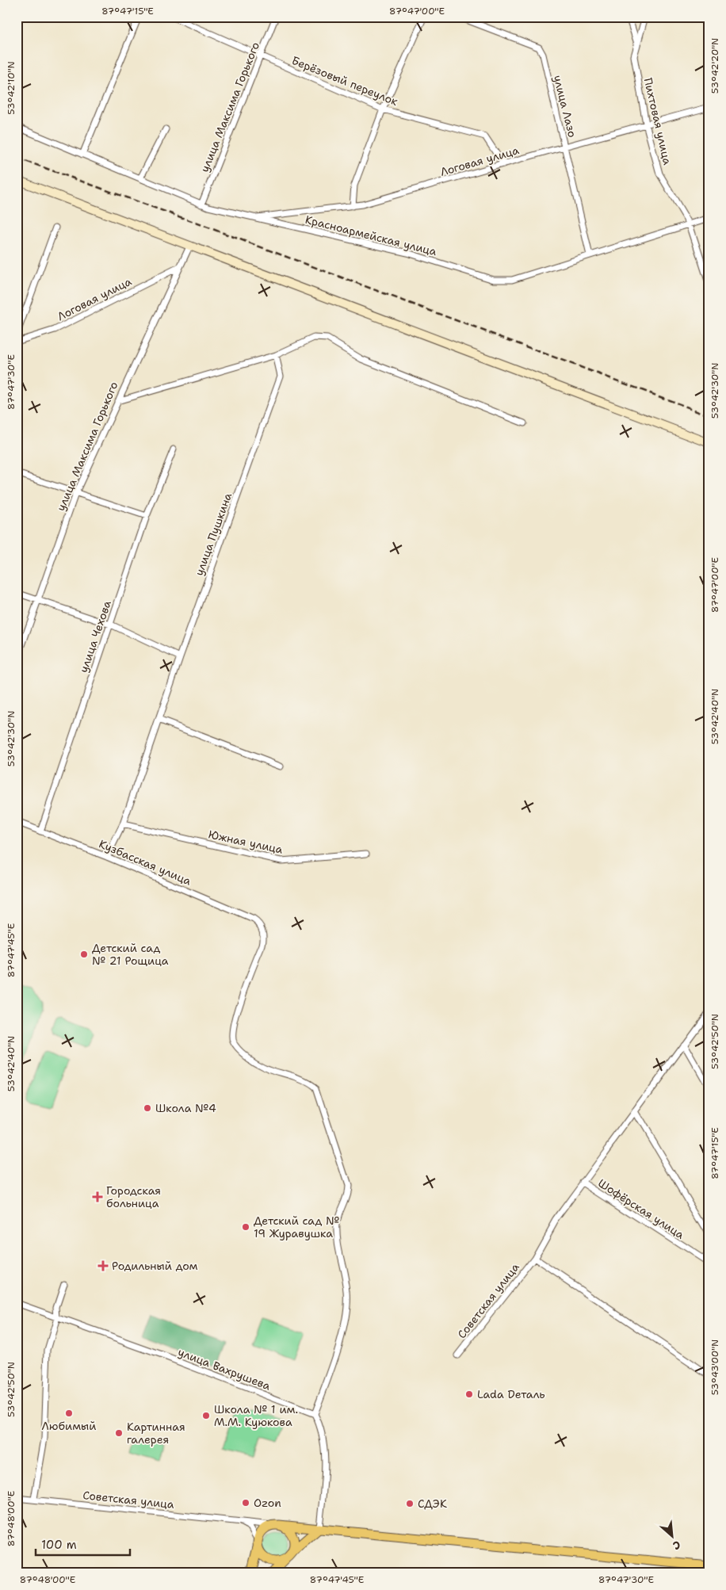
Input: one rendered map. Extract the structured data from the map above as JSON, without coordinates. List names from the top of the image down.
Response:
{
  "streets": {
    "street": [
      "Берёзовый переулок",
      "улица Лазо",
      "улица Максима Горького",
      "Пихтовая улица",
      "Логовая улица",
      "Красноармейская улица",
      "улица Пушкина",
      "улица Чехова",
      "Южная улица",
      "Кузбасская улица",
      "Шофёрская улица",
      "Советская улица",
      "улица Вахрушева"
    ]
  },
  "crossings": [
    ["Берёзовый переулок", "улица Максима Горького"],
    ["Берёзовый переулок", "Логовая улица"],
    ["улица Лазо", "Логовая улица"],
    ["улица Лазо", "Красноармейская улица"],
    ["улица Максима Горького", "Логовая улица"],
    ["улица Максима Горького", "Красноармейская улица"],
    ["Пихтовая улица", "Логовая улица"],
    ["Пихтовая улица", "Красноармейская улица"],
    ["Логовая улица", "Красноармейская улица"],
    ["улица Пушкина", "Южная улица"],
    ["улица Пушкина", "Кузбасская улица"],
    ["улица Чехова", "Кузбасская улица"],
    ["Кузбасская улица", "улица Вахрушева"],
    ["Шофёрская улица", "Советская улица"]
  ],
  "places": {
    "other": [
      "Детский сад № 21 Рощица",
      "Школа №4",
      "Детский сад № 19 Журавушка",
      "Lada Dеталь",
      "Любимый",
      "Школа № 1 им. М.М. Куюкова",
      "Картинная галерея",
      "Ozon",
      "СДЭК"
    ],
    "health": ["Городская больница", "Родильный дом"]
  },
  "scale_bar": "100 m",
  "north": "bottom right",
  "coordinates": [
    "87°47'15\"E",
    "87°47'00\"E",
    "53°42'20\"N",
    "53°42'10\"N",
    "87°47'30\"E",
    "53°42'30\"N",
    "53°42'40\"N",
    "87°47'45\"E",
    "53°42'50\"N",
    "53°43'00\"N",
    "87°48'00\"E"
  ]
}
